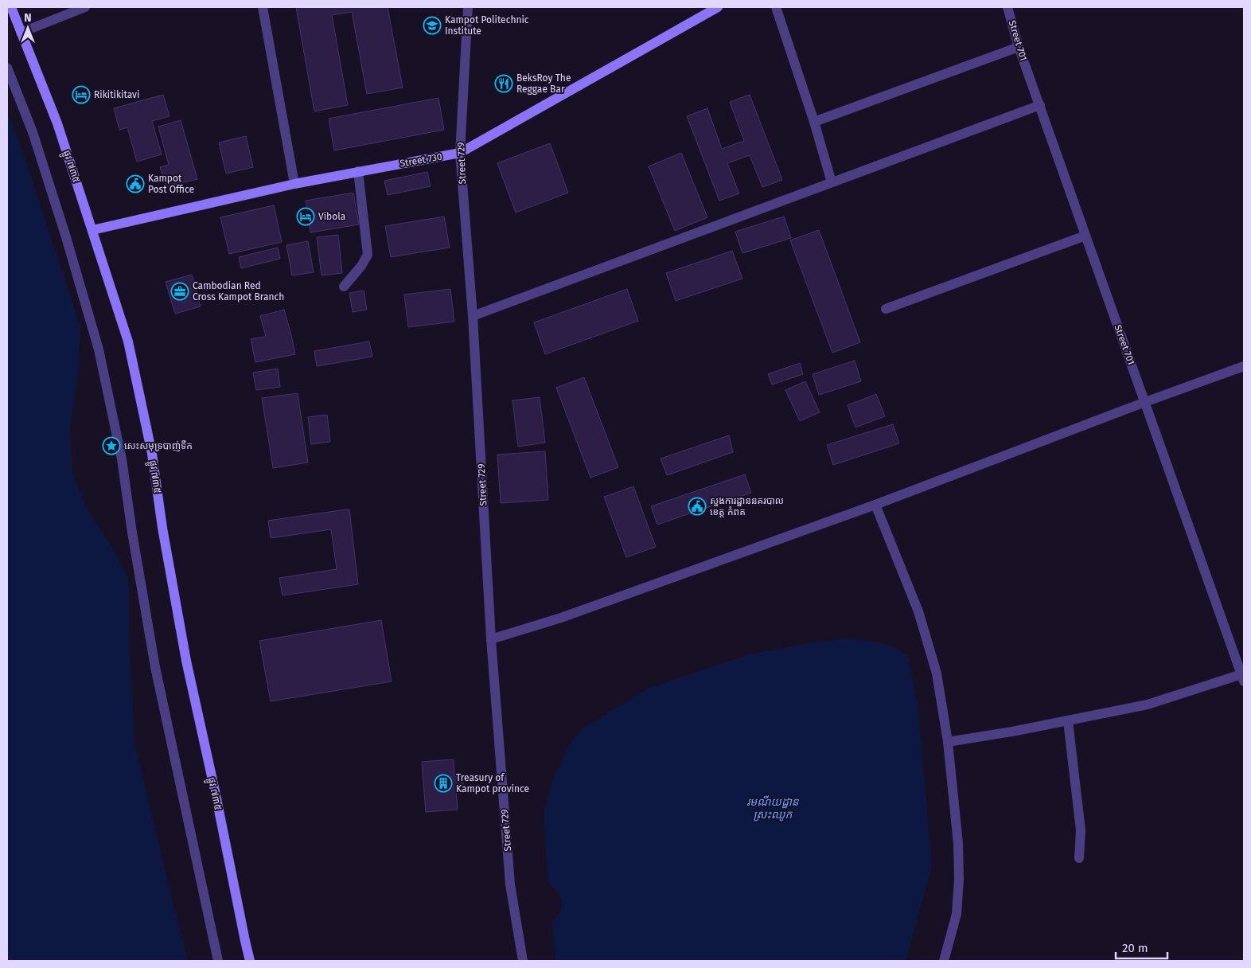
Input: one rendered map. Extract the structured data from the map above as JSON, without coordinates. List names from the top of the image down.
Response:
{
  "streets": {
    "street": [
      "Street 701",
      "Street 730",
      "Street 729",
      "ផ្លូវ ៧៣៥"
    ]
  },
  "crossings": [
    ["Street 730", "Street 729"],
    ["Street 730", "ផ្លូវ ៧៣៥"]
  ],
  "water": ["រមណីយដ្ឋាន ស្រះឈូក"],
  "places": {
    "school or university": ["Kampot Politechnic Institute"],
    "restaurant": ["BeksRoy The Reggae Bar"],
    "hotel": ["Rikitikitavi", "Vibola"],
    "public building": ["Kampot Post Office", "ស្នងការដ្ឋាននគរបាល ខេត្ត កំពត"],
    "office": ["Cambodian Red Cross Kampot Branch"],
    "place": ["សេះសមុទ្របាញ់ទឹក"],
    "building": ["Treasury of Kampot province"]
  },
  "scale_bar": "20 m",
  "north": "top"
}
